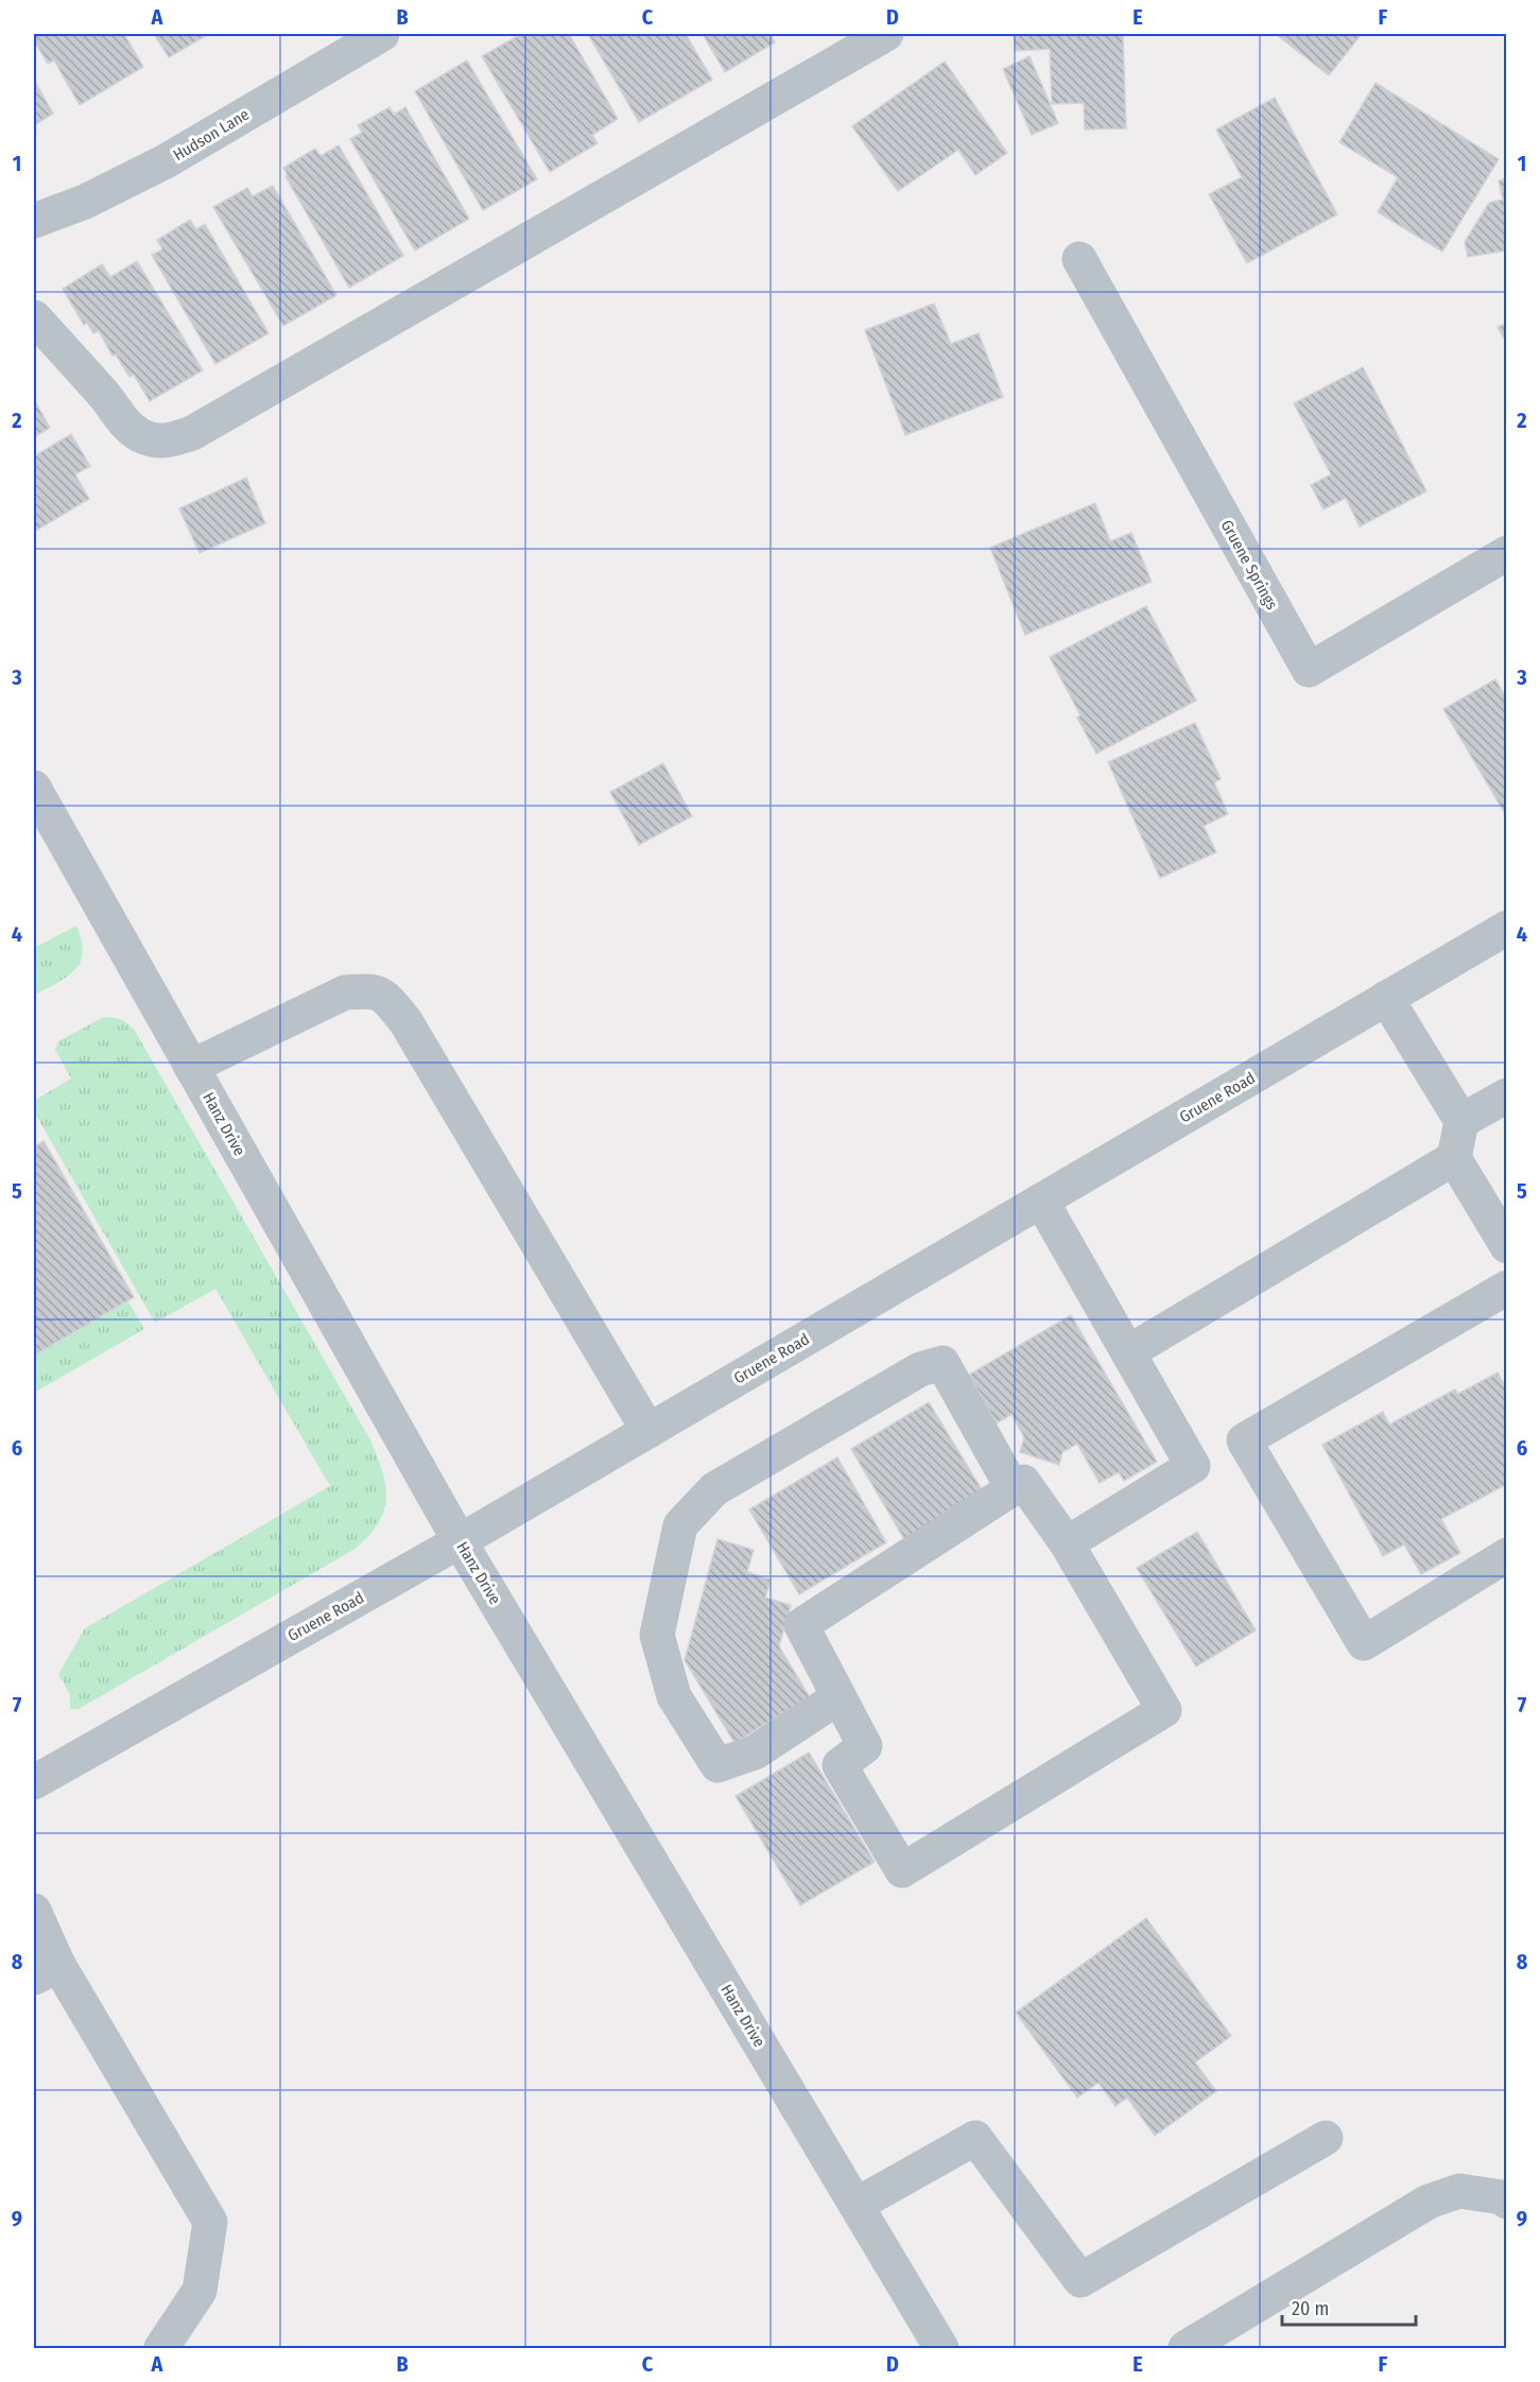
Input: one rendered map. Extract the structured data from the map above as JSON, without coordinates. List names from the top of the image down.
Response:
{
  "streets": {
    "street": [
      "Hudson Lane",
      "Gruene Springs",
      "Gruene Road",
      "Hanz Drive"
    ]
  },
  "crossings": [
    ["Gruene Road", "Hanz Drive"]
  ],
  "scale_bar": "20 m",
  "grid": {
    "columns": [
      "A",
      "B",
      "C",
      "D",
      "E",
      "F"
    ],
    "rows": [
      "1",
      "2",
      "3",
      "4",
      "5",
      "6",
      "7",
      "8",
      "9"
    ]
  }
}
